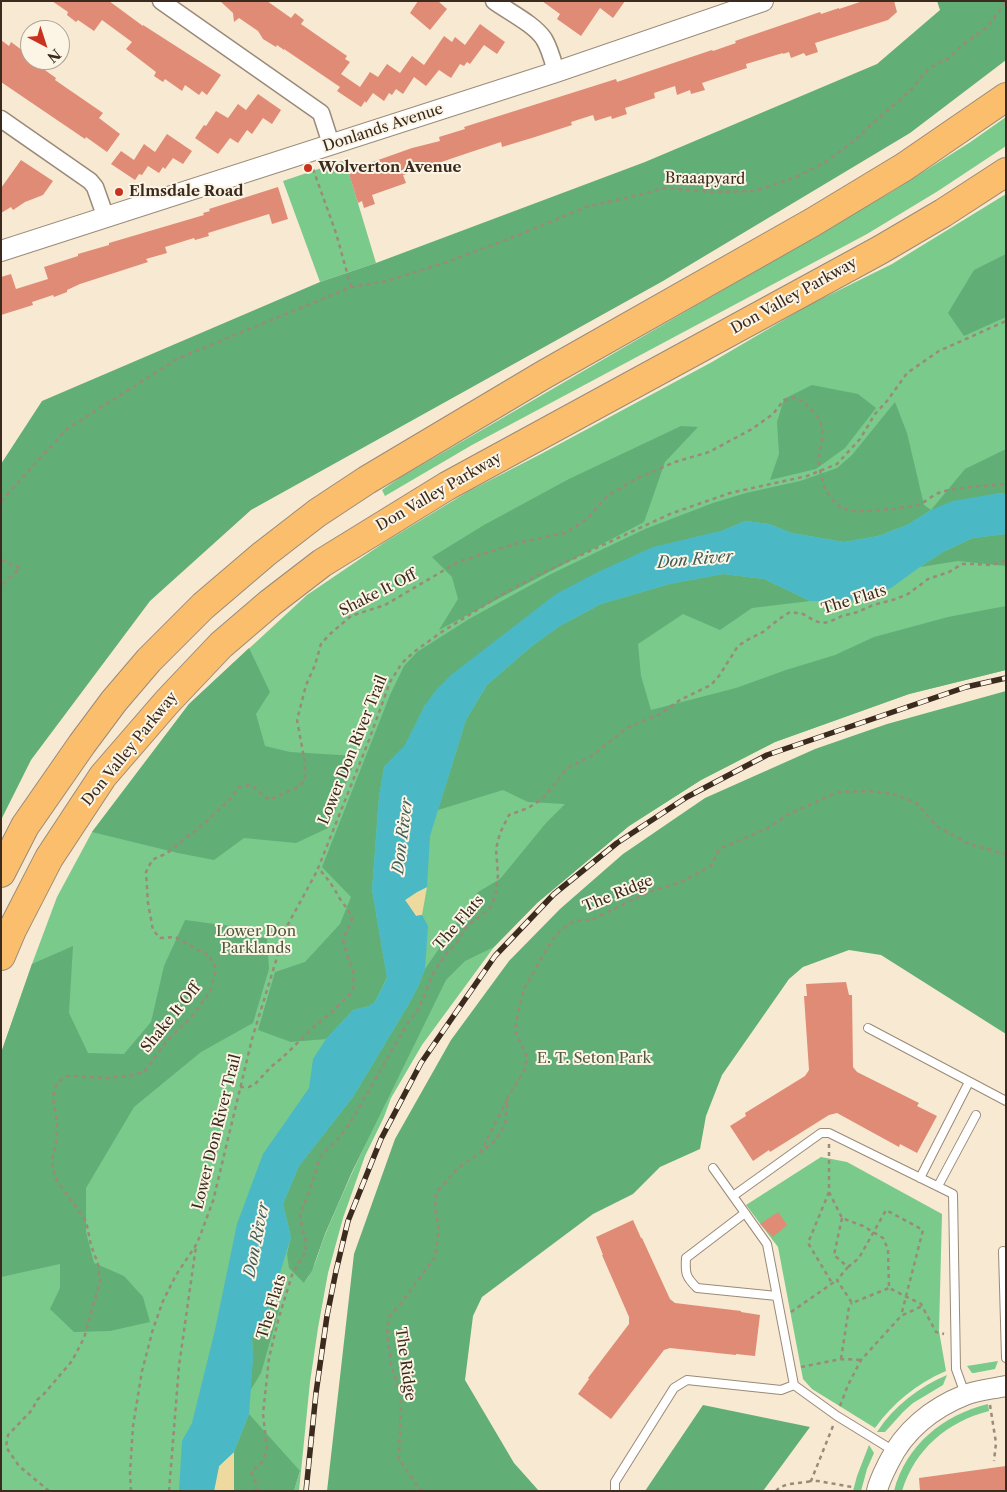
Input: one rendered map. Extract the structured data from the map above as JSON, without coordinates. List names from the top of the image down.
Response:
{
  "streets": {
    "highway": ["Don Valley Parkway"],
    "street": ["Donlands Avenue"],
    "path": [
      "Braaapyard",
      "Shake It Off",
      "The Flats",
      "Lower Don River Trail",
      "The Ridge"
    ]
  },
  "crossings": [
    ["Shake It Off", "Lower Don River Trail"]
  ],
  "water": ["Don River"],
  "parks": ["Lower Don Parklands", "E. T. Seton Park"],
  "places": ["Wolverton Avenue", "Elmsdale Road"],
  "north": "bottom right"
}
